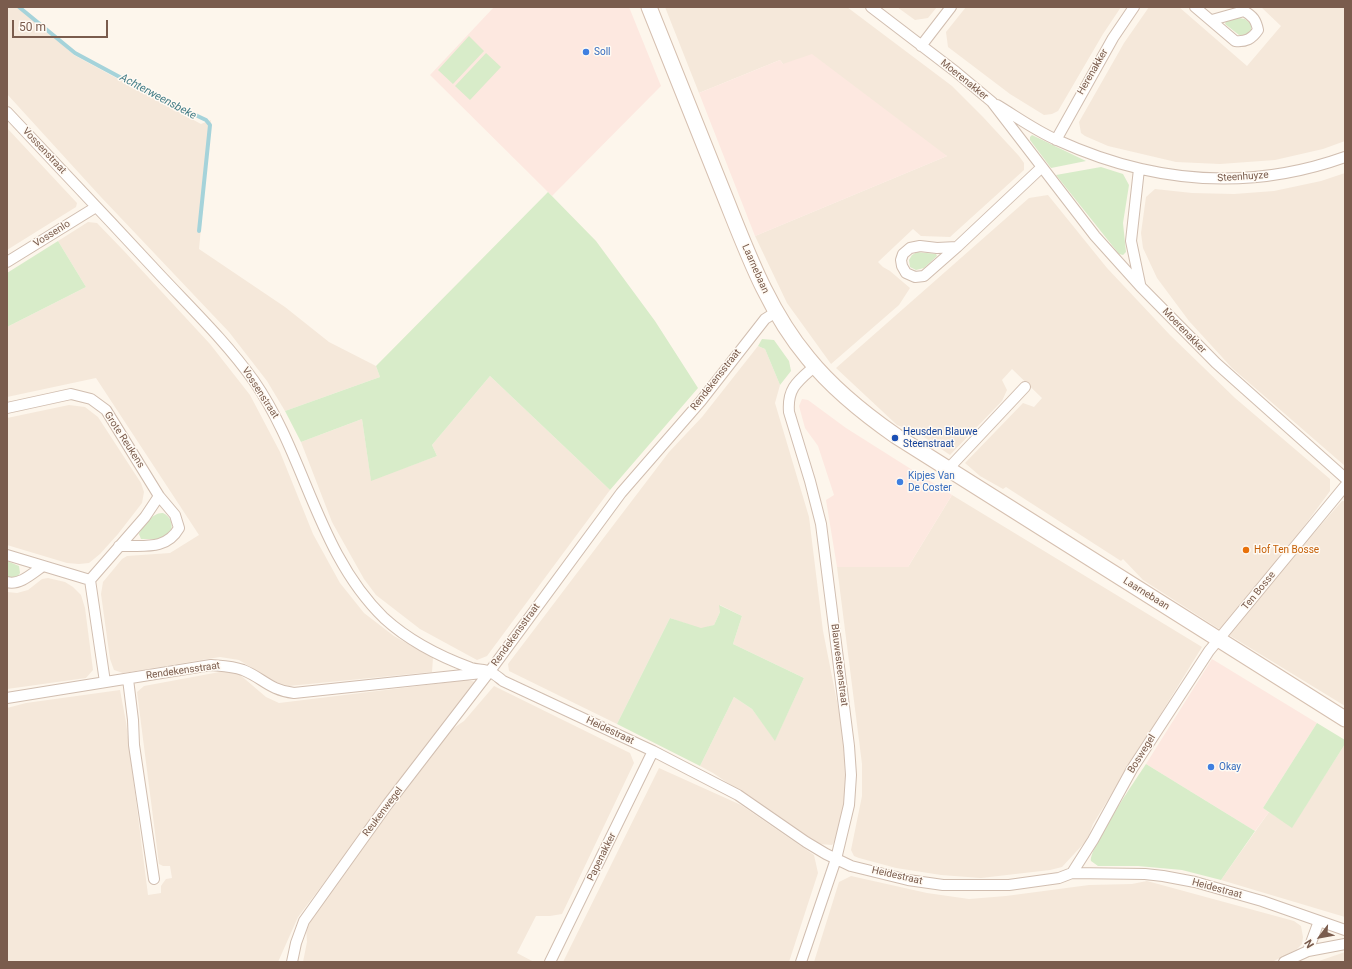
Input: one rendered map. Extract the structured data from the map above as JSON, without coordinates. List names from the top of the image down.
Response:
{
  "streets": {
    "street": [
      "Herenakker",
      "Moerenakker",
      "Vossenstraat",
      "Steenhuyze",
      "Vossenlo",
      "Laarnebaan",
      "Rendekensstraat",
      "Grote Reukens",
      "Ten Bosse",
      "Blauwesteenstraat",
      "Heidestraat",
      "Boswegel",
      "Reukenwegel",
      "Papenakker"
    ]
  },
  "crossings": [
    ["Herenakker", "Steenhuyze"],
    ["Moerenakker", "Steenhuyze"],
    ["Vossenstraat", "Vossenlo"],
    ["Vossenstraat", "Rendekensstraat"],
    ["Vossenstraat", "Heidestraat"],
    ["Vossenstraat", "Reukenwegel"],
    ["Laarnebaan", "Rendekensstraat"],
    ["Laarnebaan", "Ten Bosse"],
    ["Laarnebaan", "Blauwesteenstraat"],
    ["Laarnebaan", "Boswegel"],
    ["Rendekensstraat", "Heidestraat"],
    ["Rendekensstraat", "Reukenwegel"],
    ["Ten Bosse", "Boswegel"],
    ["Blauwesteenstraat", "Heidestraat"],
    ["Heidestraat", "Boswegel"],
    ["Heidestraat", "Reukenwegel"],
    ["Heidestraat", "Papenakker"]
  ],
  "water": ["Achterweensbeke"],
  "places": [
    "Soll",
    "Heusden Blauwe Steenstraat",
    "Kipjes Van De Coster",
    "Hof Ten Bosse",
    "Okay"
  ],
  "scale_bar": "50 m",
  "north": "bottom left"
}
